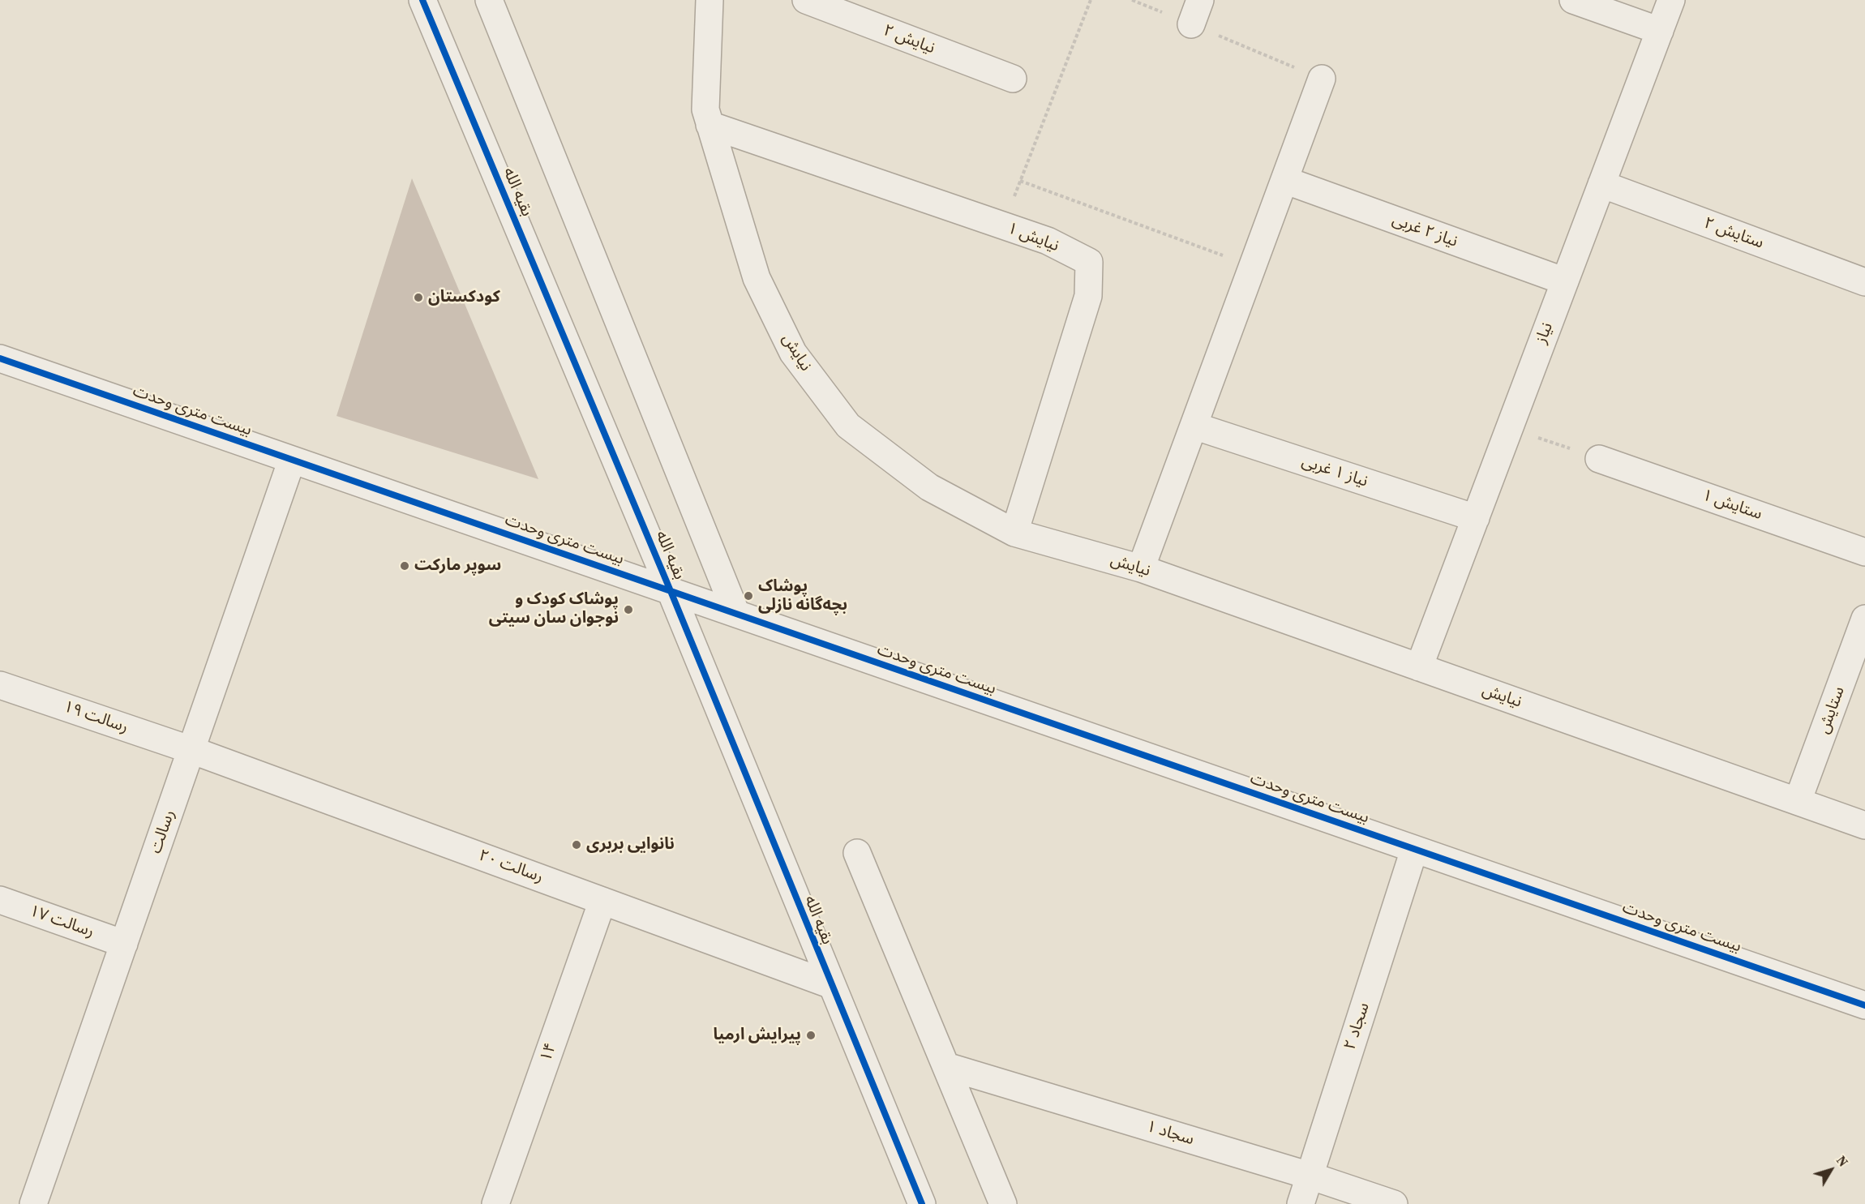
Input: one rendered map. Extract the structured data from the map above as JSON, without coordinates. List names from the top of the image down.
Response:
{
  "streets": {
    "street": [
      "نیایش ۲",
      "بقیه الله",
      "نیاز ۲ غربی",
      "ستایش ۲",
      "نیایش ۱",
      "نیاز",
      "نیایش",
      "بیست متری وحدت",
      "نیاز ۱ غربی",
      "ستایش ۱",
      "ستایش",
      "رسالت ۱۹",
      "رسالت",
      "رسالت ۲۰",
      "رسالت ۱۷",
      "سجاد ۲",
      "۱۴",
      "سجاد ۱"
    ]
  },
  "crossings": [
    ["بقیه الله", "بیست متری وحدت"],
    ["بقیه الله", "رسالت ۲۰"],
    ["نیاز ۲ غربی", "نیاز"],
    ["ستایش ۲", "نیاز"],
    ["نیایش ۱", "نیایش"],
    ["نیاز", "نیایش"],
    ["نیاز", "نیاز ۱ غربی"],
    ["نیایش", "ستایش"],
    ["بیست متری وحدت", "رسالت"],
    ["بیست متری وحدت", "سجاد ۲"],
    ["رسالت ۱۹", "رسالت"],
    ["رسالت ۱۹", "رسالت ۲۰"],
    ["رسالت", "رسالت ۲۰"],
    ["رسالت", "رسالت ۱۷"],
    ["رسالت ۲۰", "۱۴"],
    ["سجاد ۲", "سجاد ۱"]
  ],
  "places": [
    "کودکستان",
    "سوپر مارکت",
    "پوشاک بچه‌گانه نازلی",
    "پوشاک کودک و نوجوان سان سیتی",
    "نانوایی بربری",
    "پیرایش ارمیا"
  ],
  "north": "top right"
}
